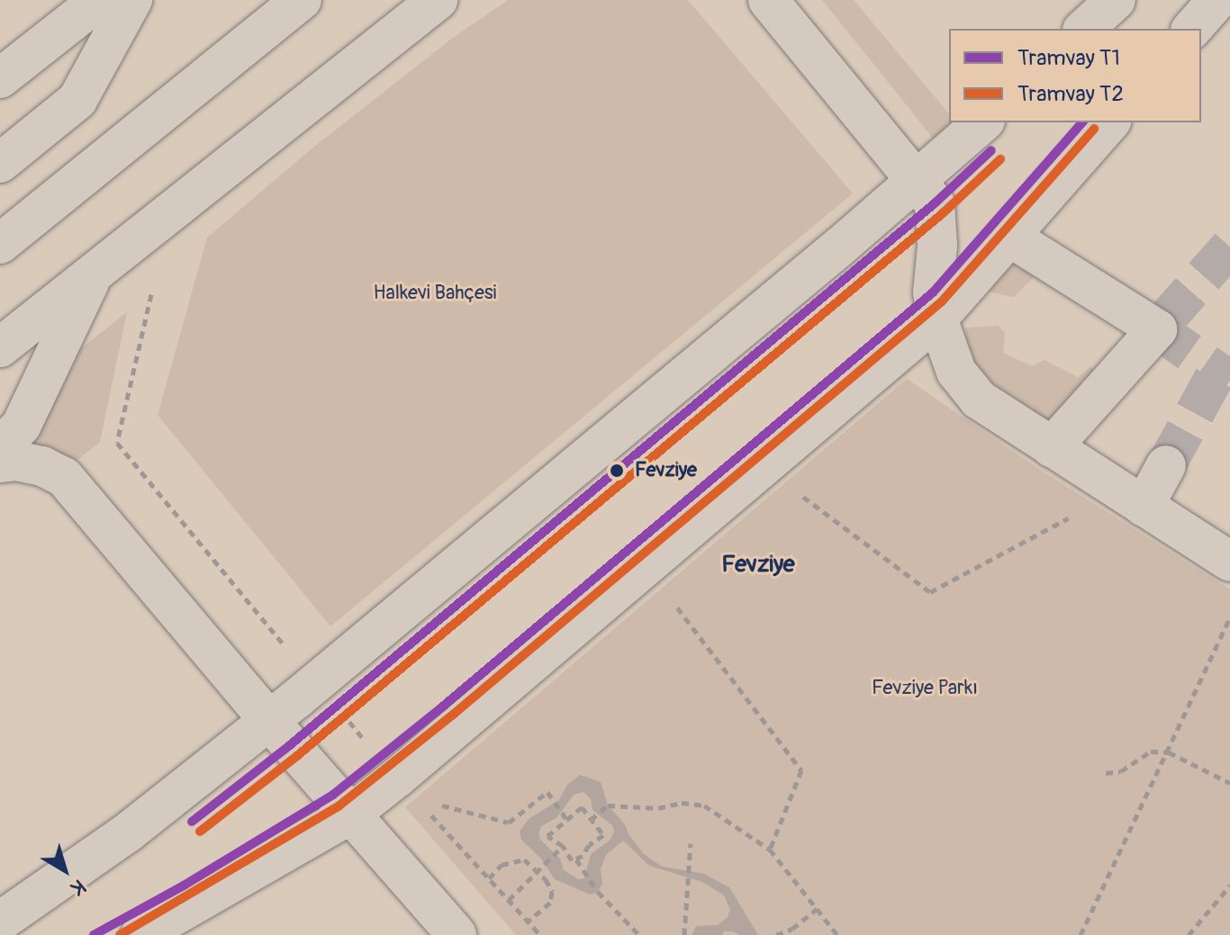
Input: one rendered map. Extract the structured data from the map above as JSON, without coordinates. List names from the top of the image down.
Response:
{
  "districts": ["Fevziye"],
  "parks": ["Halkevi Bahçesi", "Fevziye Parkı"],
  "places": ["Fevziye"],
  "lines": ["tram line T1", "tram line T2"],
  "legend": ["Tramvay T1", "Tramvay T2"],
  "north": "bottom right"
}
